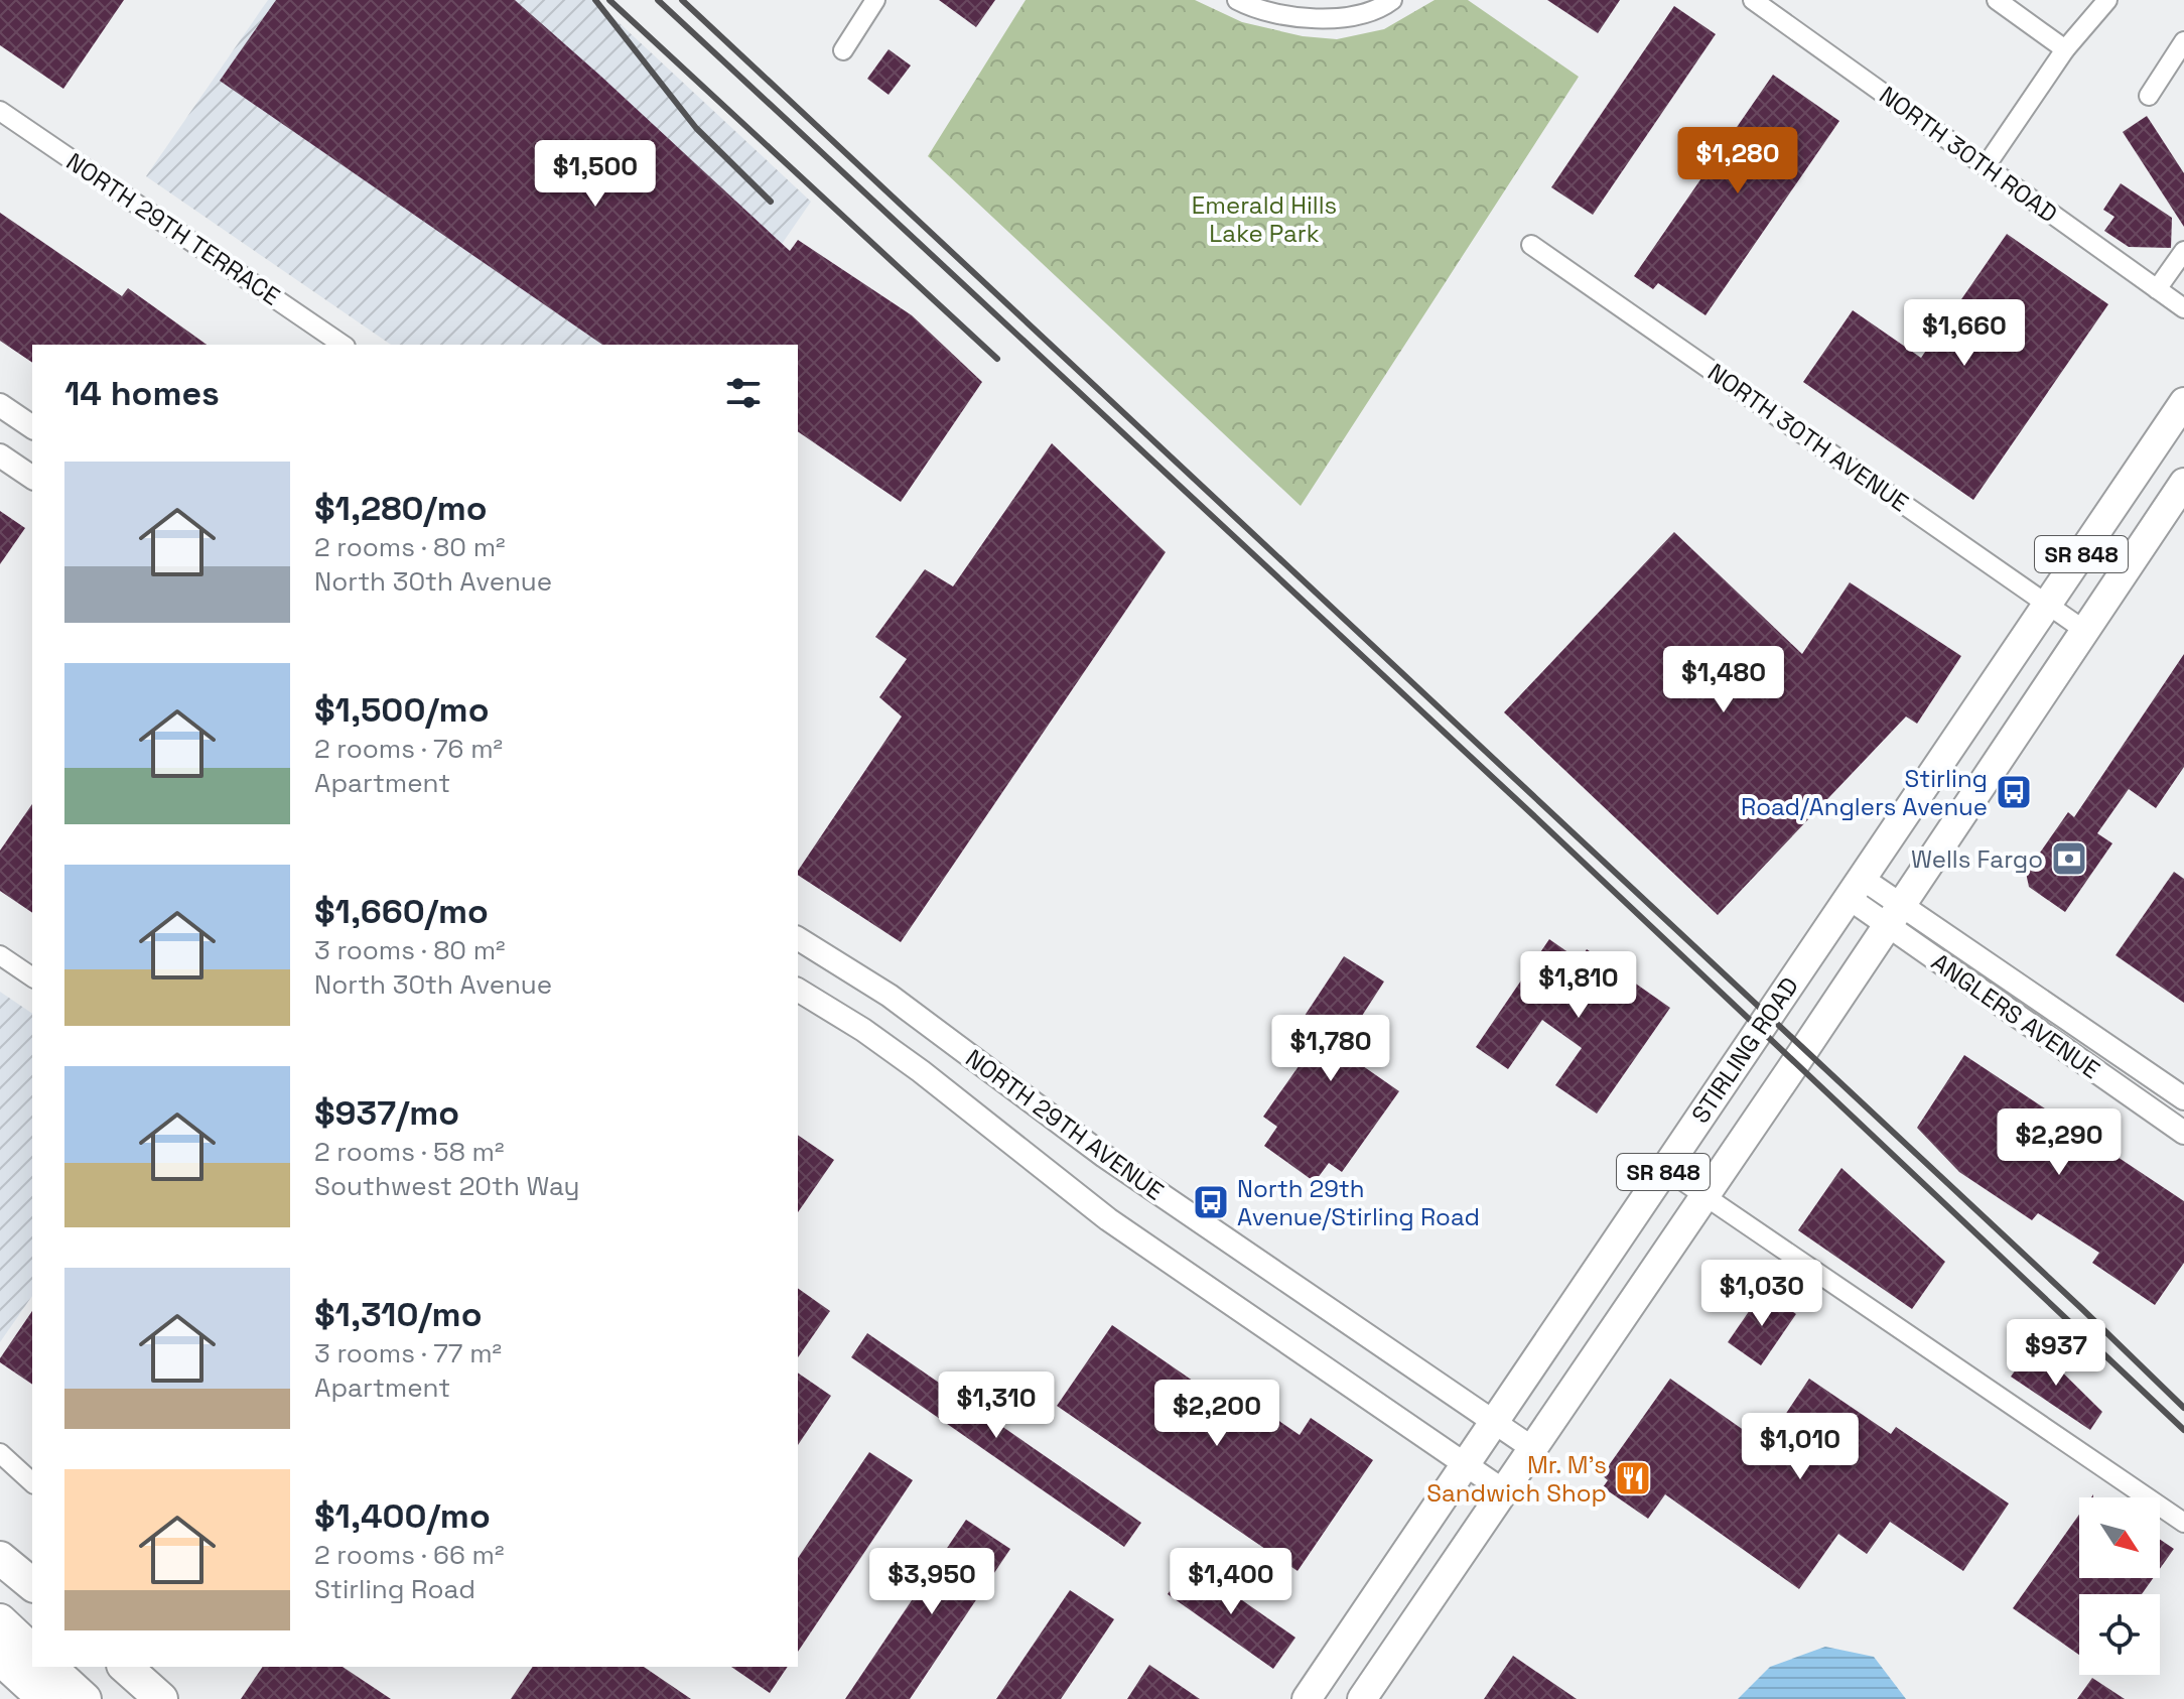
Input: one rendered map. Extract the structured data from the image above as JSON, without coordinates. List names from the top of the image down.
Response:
{
  "streets": {
    "main road": ["SR 848", "STIRLING ROAD"],
    "street": [
      "NORTH 30TH ROAD",
      "NORTH 29TH TERRACE",
      "NORTH 30TH AVENUE",
      "ANGLERS AVENUE",
      "NORTH 29TH AVENUE"
    ]
  },
  "crossings": [
    ["NORTH 30TH AVENUE", "STIRLING ROAD"],
    ["ANGLERS AVENUE", "STIRLING ROAD"],
    ["STIRLING ROAD", "NORTH 29TH AVENUE"]
  ],
  "parks": ["Emerald Hills Lake Park"],
  "places": {
    "bus stop": ["Stirling Road/Anglers Avenue", "North 29th Avenue/Stirling Road"],
    "bank": ["Wells Fargo"],
    "restaurant": ["Mr. M's Sandwich Shop"]
  },
  "north": "bottom right",
  "page": {
    "price": [
      "$1,280",
      "$1,500",
      "$1,660",
      "$1,480",
      "$1,810",
      "$1,780",
      "$2,290",
      "$1,030",
      "$937",
      "$1,310",
      "$2,200",
      "$1,010",
      "$3,950",
      "$1,400"
    ],
    "heading": "14 homes",
    "list": [
      {
        "name": "$1,280/mo",
        "note": "2 rooms · 80 m² · North 30th Avenue"
      },
      {
        "name": "$1,500/mo",
        "note": "2 rooms · 76 m² · Apartment"
      },
      {
        "name": "$1,660/mo",
        "note": "3 rooms · 80 m² · North 30th Avenue"
      },
      {
        "name": "$937/mo",
        "note": "2 rooms · 58 m² · Southwest 20th Way"
      },
      {
        "name": "$1,310/mo",
        "note": "3 rooms · 77 m² · Apartment"
      },
      {
        "name": "$1,400/mo",
        "note": "2 rooms · 66 m² · Stirling Road"
      }
    ]
  }
}
